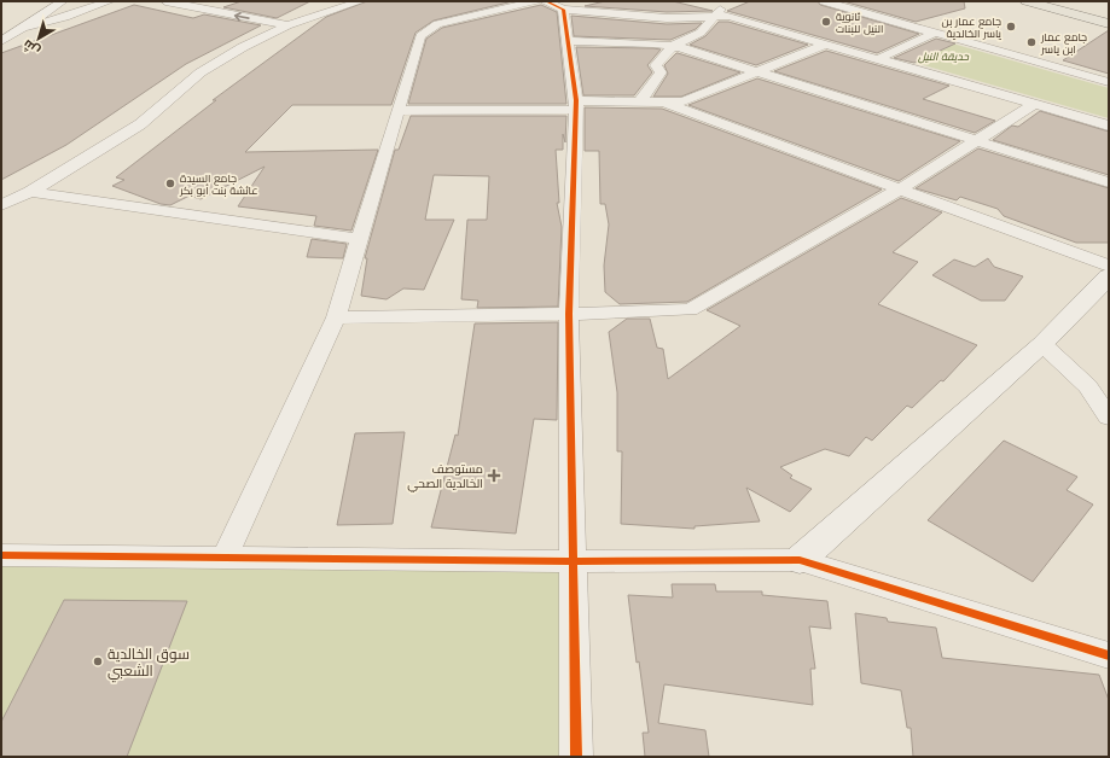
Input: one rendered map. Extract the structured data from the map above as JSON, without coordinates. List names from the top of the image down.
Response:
{
  "parks": ["حديقة النيل"],
  "places": {
    "other": [
      "ثانوية النيل للبنات",
      "جامع عمار بن ياسر الخالدية",
      "جامع عمار ابن ياسر",
      "جامع السيدة عائشة بنت أبو بكر",
      "سوق الخالدية الشعبي"
    ],
    "health": ["مستوصف الخالدية الصحي"]
  },
  "north": "bottom left"
}
